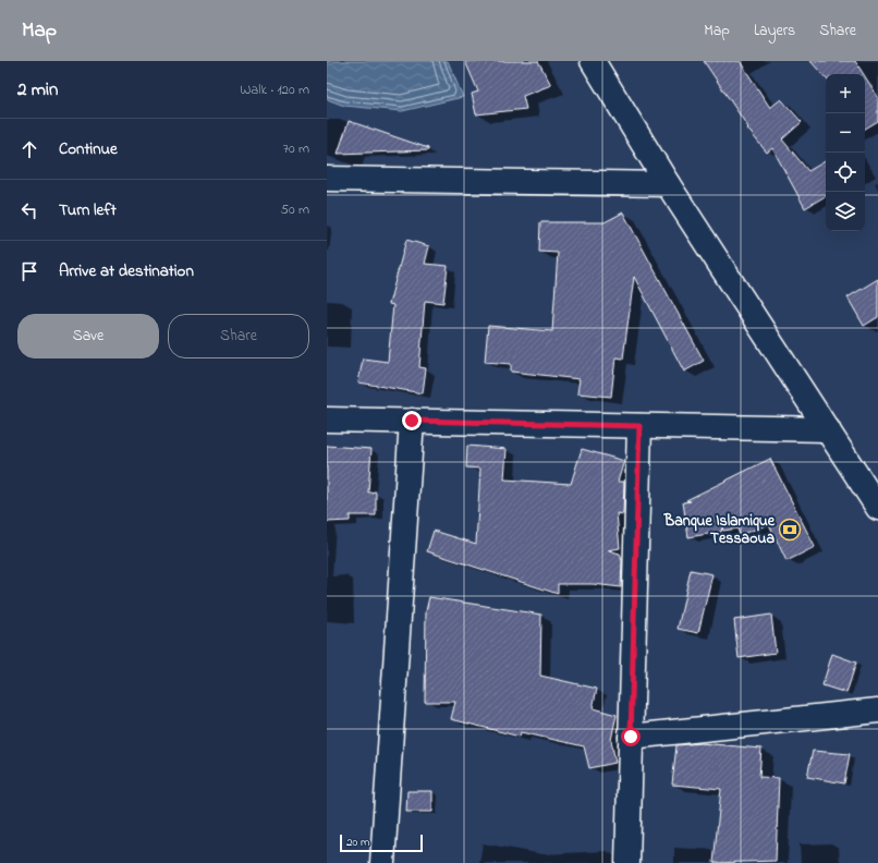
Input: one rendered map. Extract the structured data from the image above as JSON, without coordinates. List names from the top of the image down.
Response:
{
  "places": {
    "bank": ["Banque Islamique Tessaoua"]
  },
  "scale_bar": "20 m",
  "page": {
    "header": "Map",
    "nav": ["Map", "Layers", "Share"],
    "heading": ["2 min", "Walk · 120 m"],
    "map_buttons": ["+", "−"],
    "list": [
      ["Continue", "70 m"],
      ["Turn left", "50 m"],
      "Arrive at destination"
    ],
    "buttons": ["Save", "Share"],
    "scale": "20 m"
  }
}
